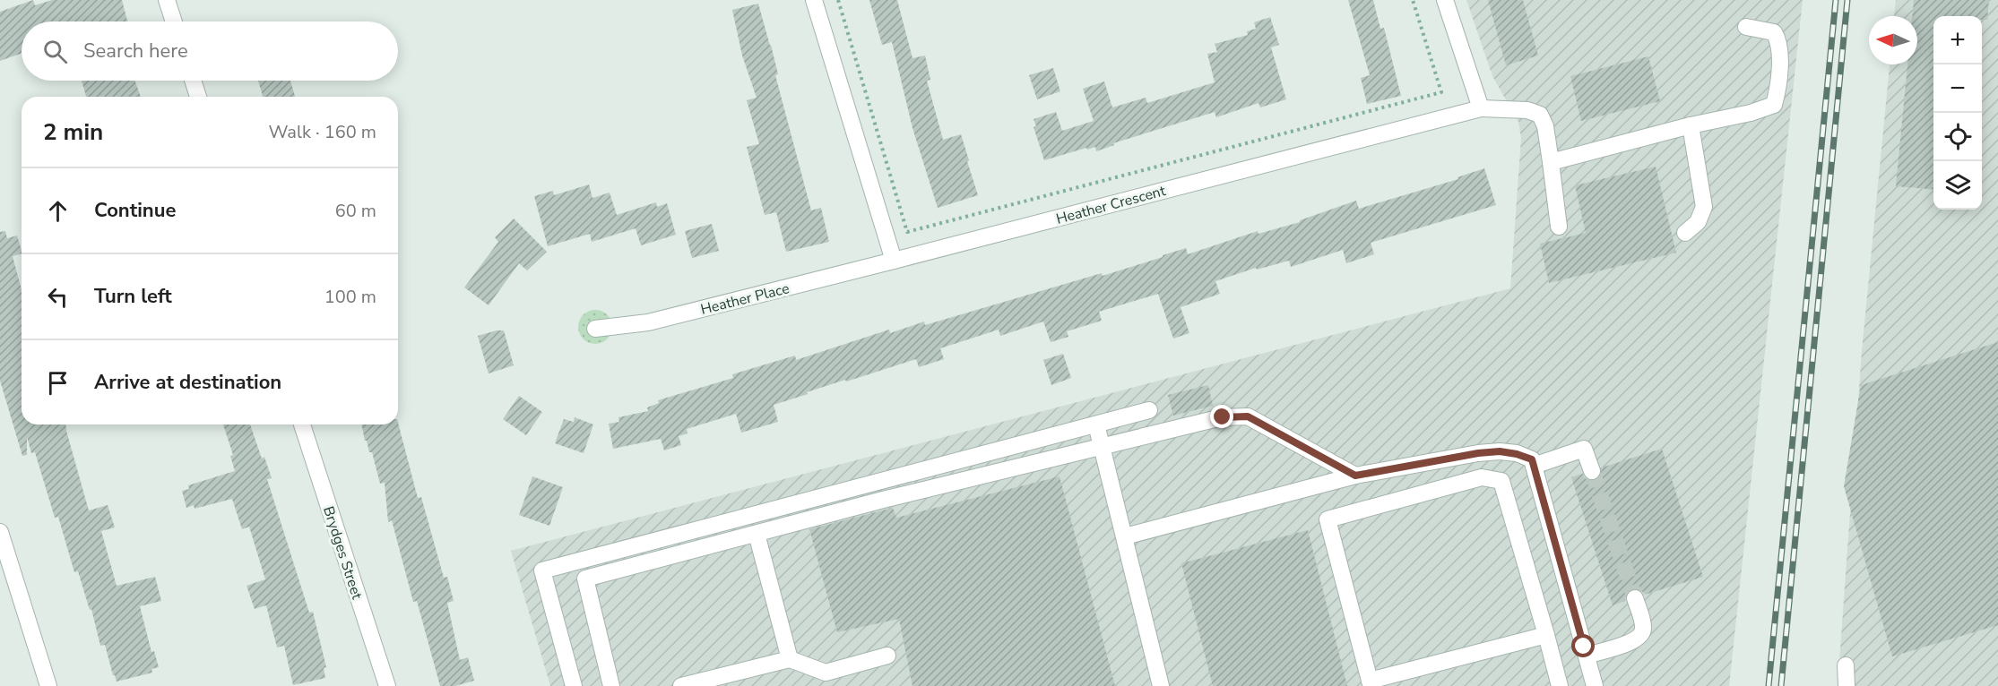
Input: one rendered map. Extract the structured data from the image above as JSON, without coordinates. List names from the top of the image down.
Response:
{
  "streets": {
    "street": ["Heather Crescent", "Heather Place", "Brydges Street"]
  },
  "crossings": [
    ["Heather Crescent", "Heather Place"]
  ],
  "north": "left",
  "page": {
    "map_buttons": ["+", "−"],
    "search": "Search here",
    "heading": ["2 min", "Walk · 160 m"],
    "list": [
      ["Continue", "60 m"],
      ["Turn left", "100 m"],
      "Arrive at destination"
    ]
  }
}
